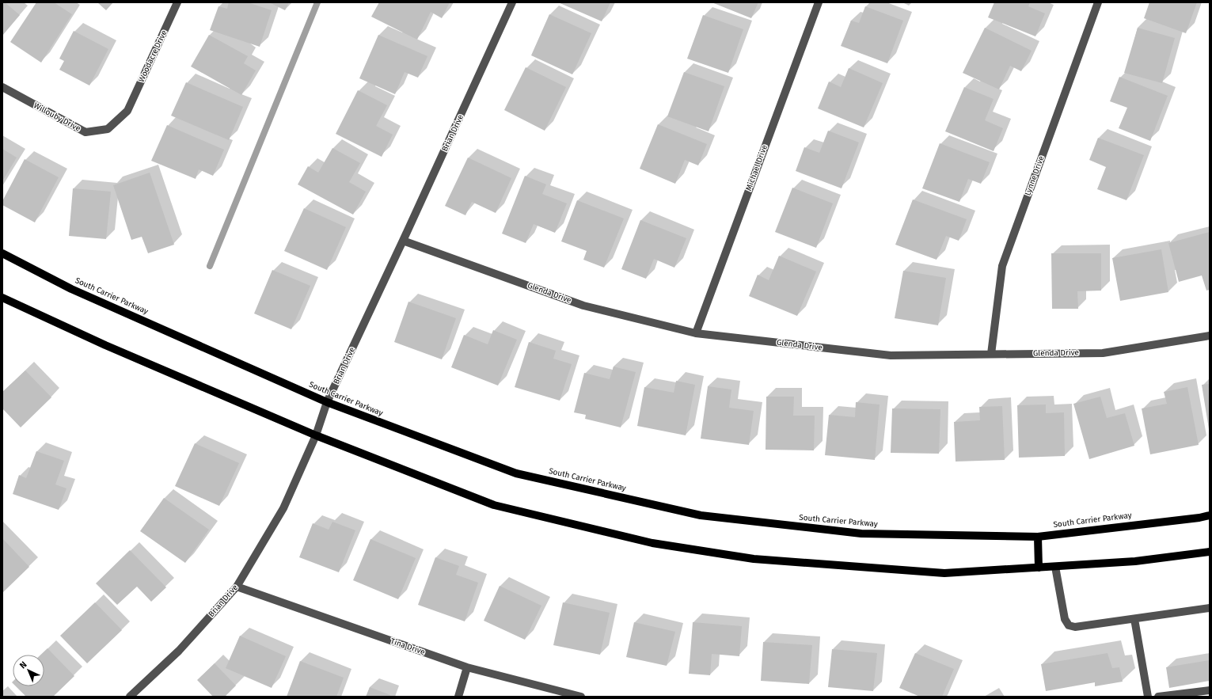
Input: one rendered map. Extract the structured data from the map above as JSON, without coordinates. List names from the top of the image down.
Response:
{
  "streets": {
    "main road": ["South Carrier Parkway"],
    "street": [
      "Woodacre Drive",
      "Willouby Drive",
      "Brian Drive",
      "Michael Drive",
      "Lynne Drive",
      "Glenda Drive",
      "Tina Drive"
    ]
  },
  "crossings": [
    ["Woodacre Drive", "Willouby Drive"],
    ["Brian Drive", "Glenda Drive"],
    ["Brian Drive", "South Carrier Parkway"],
    ["Brian Drive", "Tina Drive"],
    ["Michael Drive", "Glenda Drive"],
    ["Lynne Drive", "Glenda Drive"]
  ],
  "north": "top left"
}
